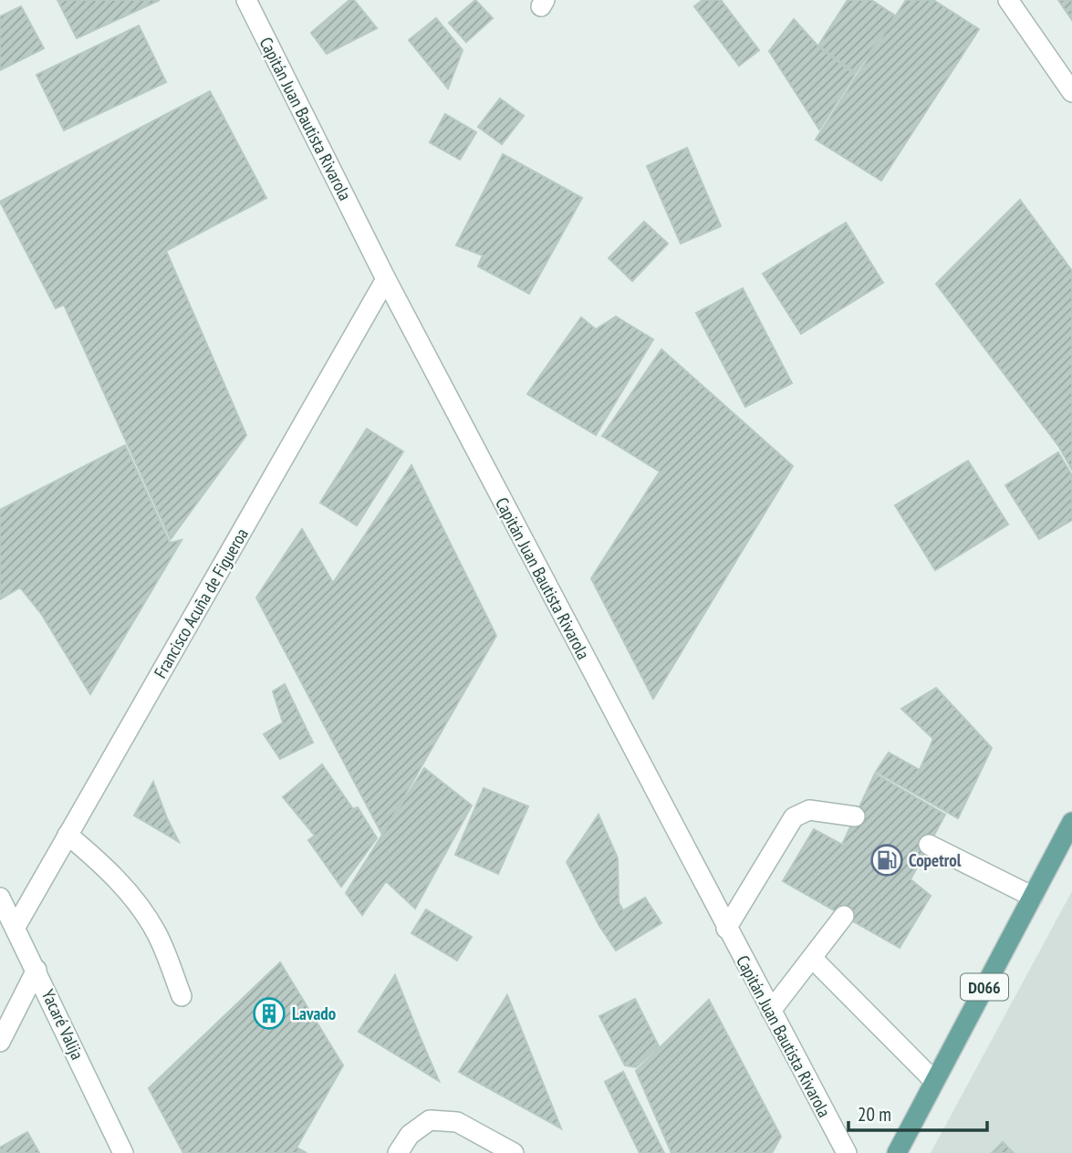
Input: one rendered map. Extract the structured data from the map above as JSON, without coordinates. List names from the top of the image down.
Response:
{
  "streets": {
    "main road": ["D066"],
    "street": ["Capitán Juan Bautista Rivarola", "Francisco Acuña de Figueroa", "Yacaré Valija"]
  },
  "crossings": [
    ["Capitán Juan Bautista Rivarola", "Francisco Acuña de Figueroa"],
    ["Francisco Acuña de Figueroa", "Yacaré Valija"]
  ],
  "places": {
    "fuel station": ["Copetrol"],
    "building": ["Lavado"]
  },
  "scale_bar": "20 m"
}
